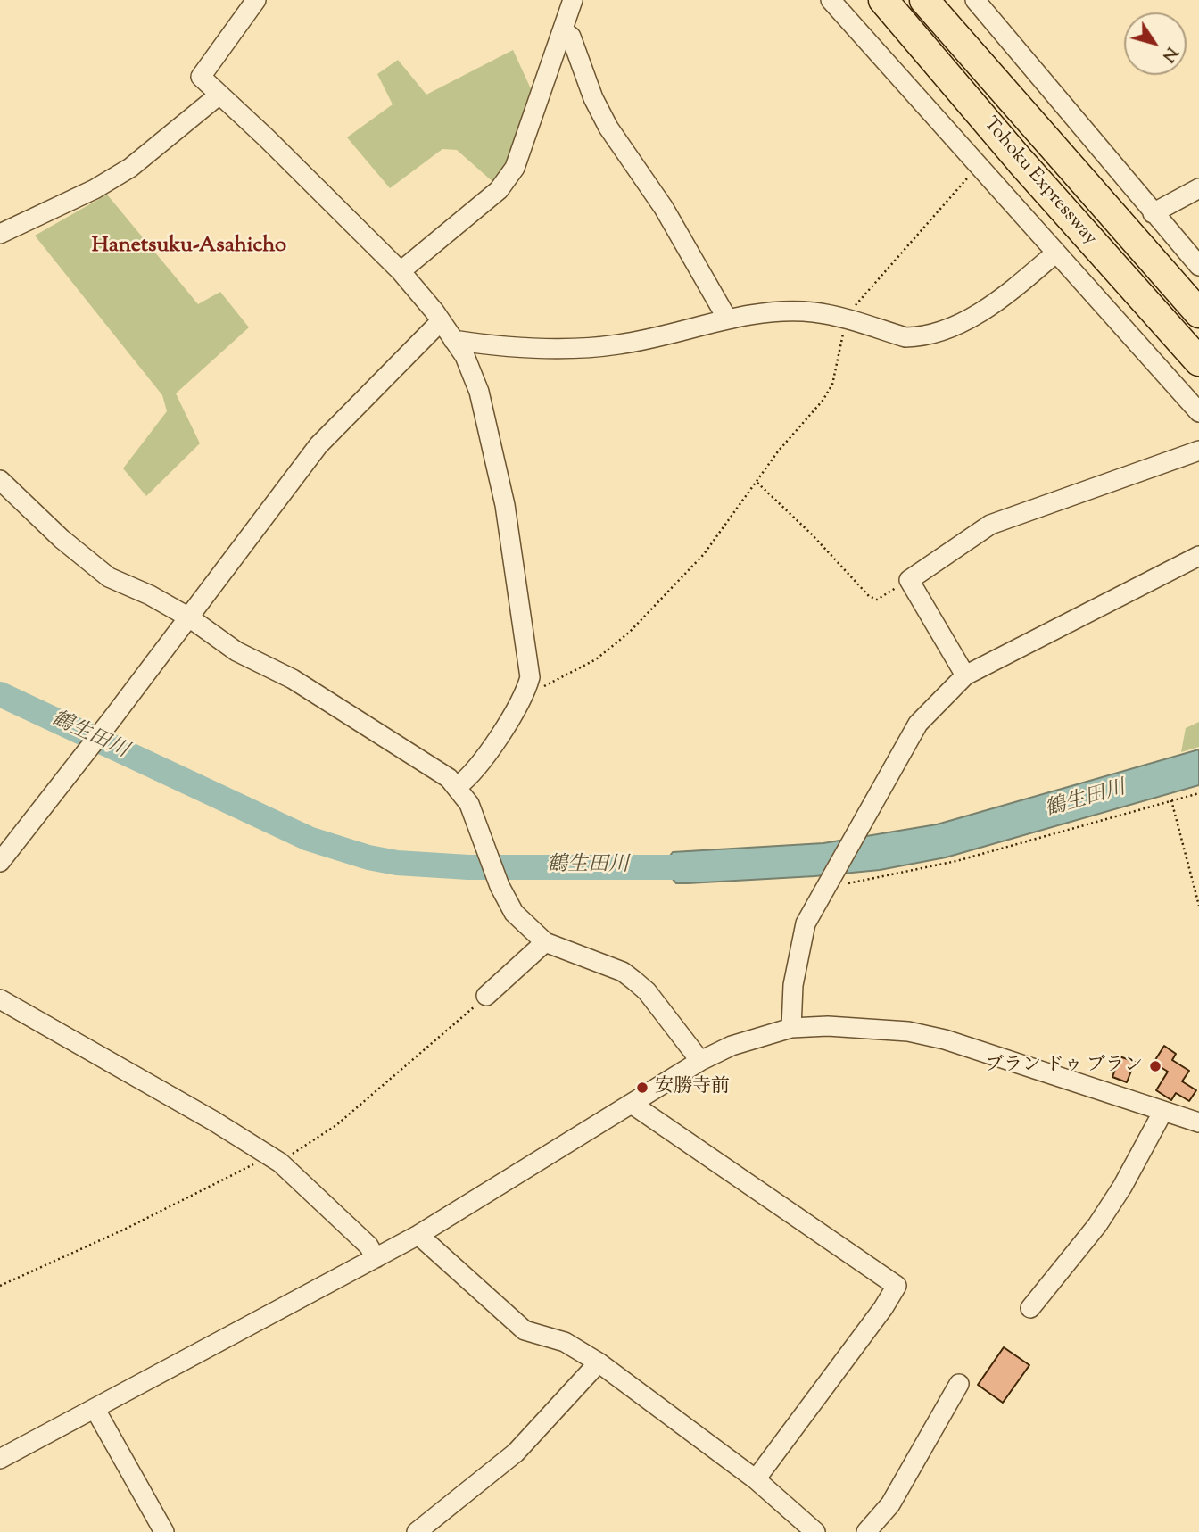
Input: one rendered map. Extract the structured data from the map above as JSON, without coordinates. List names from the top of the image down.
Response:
{
  "streets": {
    "highway": ["Tohoku Expressway"]
  },
  "districts": ["Hanetsuku-Asahicho"],
  "water": ["鶴生田川"],
  "places": ["ブラン ドゥ ブラン", "安勝寺前"],
  "north": "bottom right"
}
